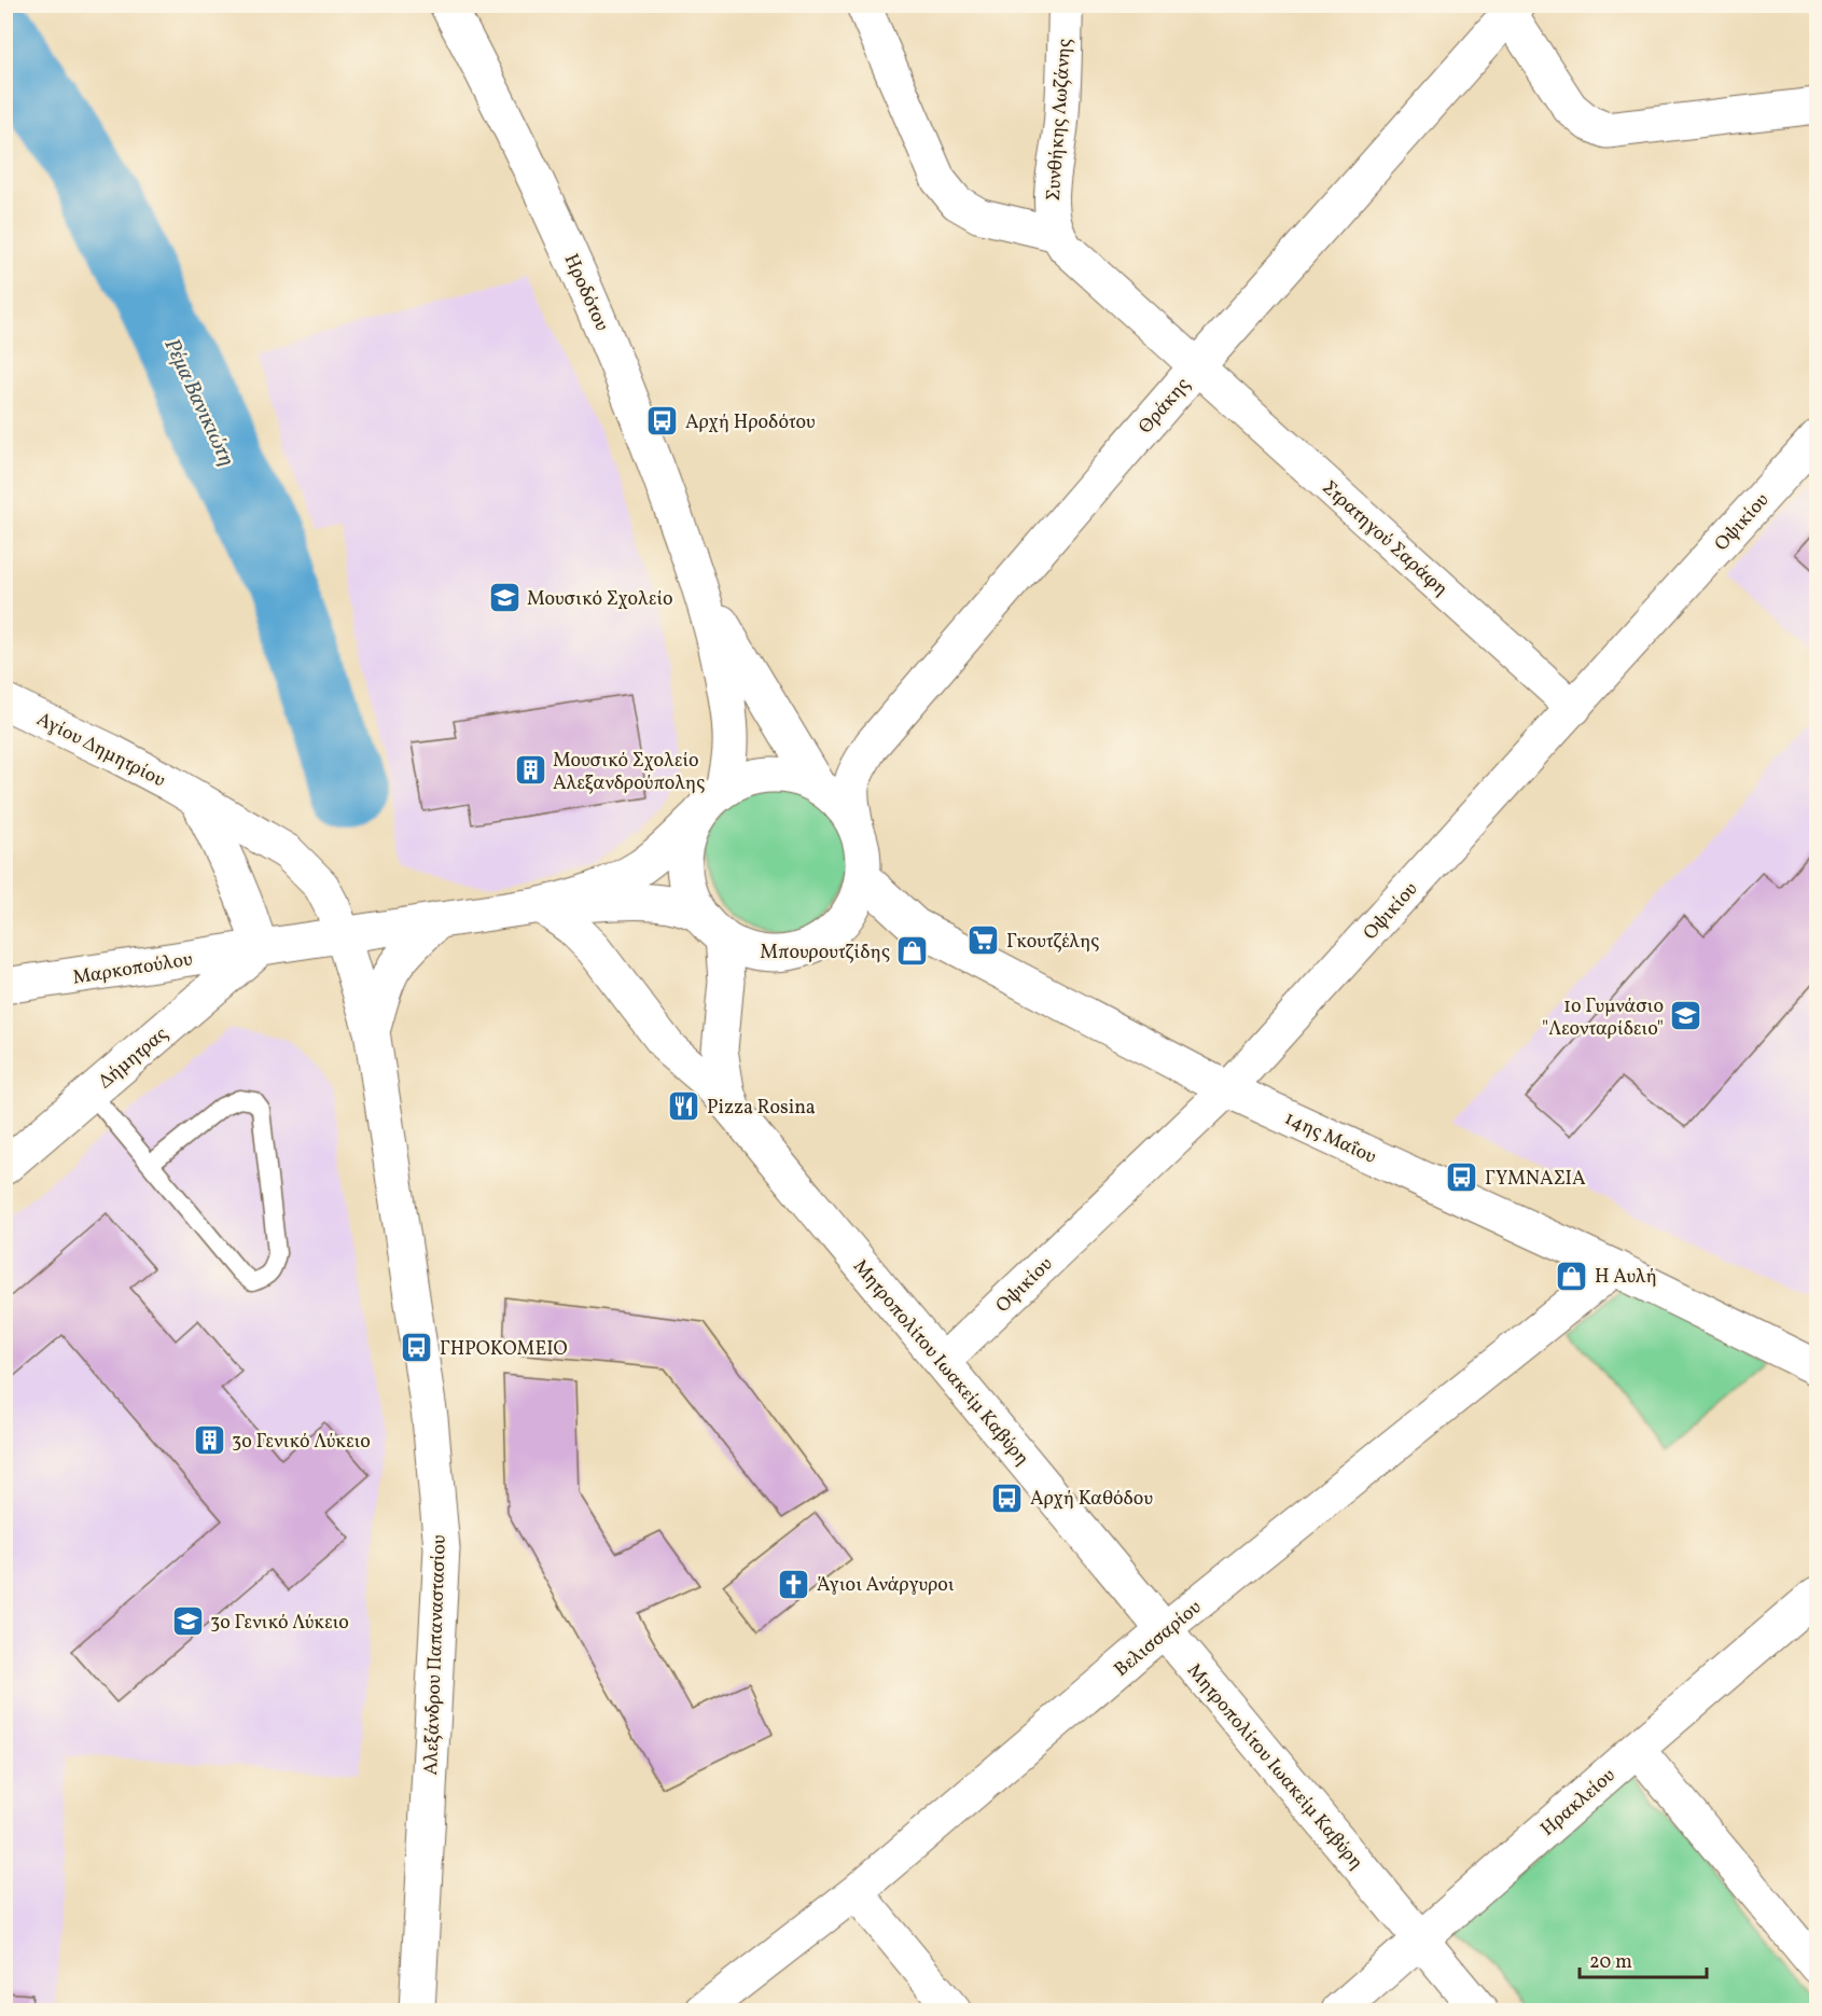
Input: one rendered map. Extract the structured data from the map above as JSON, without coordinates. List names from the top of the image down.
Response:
{
  "streets": {
    "street": [
      "Συνθήκης Λωζάνης",
      "Ηροδότου",
      "Θράκης",
      "Οψικίου",
      "Στρατηγού Σαράφη",
      "Αγίου Δημητρίου",
      "Μαρκοπούλου",
      "Δήμητρας",
      "14ης Μαΐου",
      "Μητροπολίτου Ιωακείμ Καβύρη",
      "Βελισσαρίου",
      "Αλεξάνδρου Παπαναστασίου",
      "Ηρακλείου"
    ]
  },
  "crossings": [
    ["Ηροδότου", "Θράκης"],
    ["Ηροδότου", "14ης Μαΐου"],
    ["Θράκης", "Στρατηγού Σαράφη"],
    ["Θράκης", "14ης Μαΐου"],
    ["Οψικίου", "Στρατηγού Σαράφη"],
    ["Οψικίου", "14ης Μαΐου"],
    ["Οψικίου", "Μητροπολίτου Ιωακείμ Καβύρη"],
    ["Αγίου Δημητρίου", "Μαρκοπούλου"],
    ["Αγίου Δημητρίου", "Αλεξάνδρου Παπαναστασίου"],
    ["Μαρκοπούλου", "Δήμητρας"],
    ["Μαρκοπούλου", "Μητροπολίτου Ιωακείμ Καβύρη"],
    ["Μαρκοπούλου", "Αλεξάνδρου Παπαναστασίου"],
    ["14ης Μαΐου", "Βελισσαρίου"],
    ["Μητροπολίτου Ιωακείμ Καβύρη", "Βελισσαρίου"],
    ["Μητροπολίτου Ιωακείμ Καβύρη", "Ηρακλείου"]
  ],
  "water": ["Ρέμα Βανικιώτη"],
  "places": {
    "bus stop": [
      "Αρχή Ηροδότου",
      "ΓΥΜΝΑΣΙΑ",
      "ΓΗΡΟΚΟΜΕΙΟ",
      "Αρχή Καθόδου"
    ],
    "school or university": ["Μουσικό Σχολείο", "1ο Γυμνάσιο \"Λεονταρίδειο\"", "3o Γενικό Λύκειο"],
    "building": ["Μουσικό Σχολείο Αλεξανδρούπολης", "3ο Γενικό Λύκειο"],
    "supermarket": ["Γκουτζέλης"],
    "shop": ["Μπουρουτζίδης", "Η Αυλή"],
    "restaurant": ["Pizza Rosina"],
    "church": ["Άγιοι Ανάργυροι"]
  },
  "scale_bar": "20 m"
}
